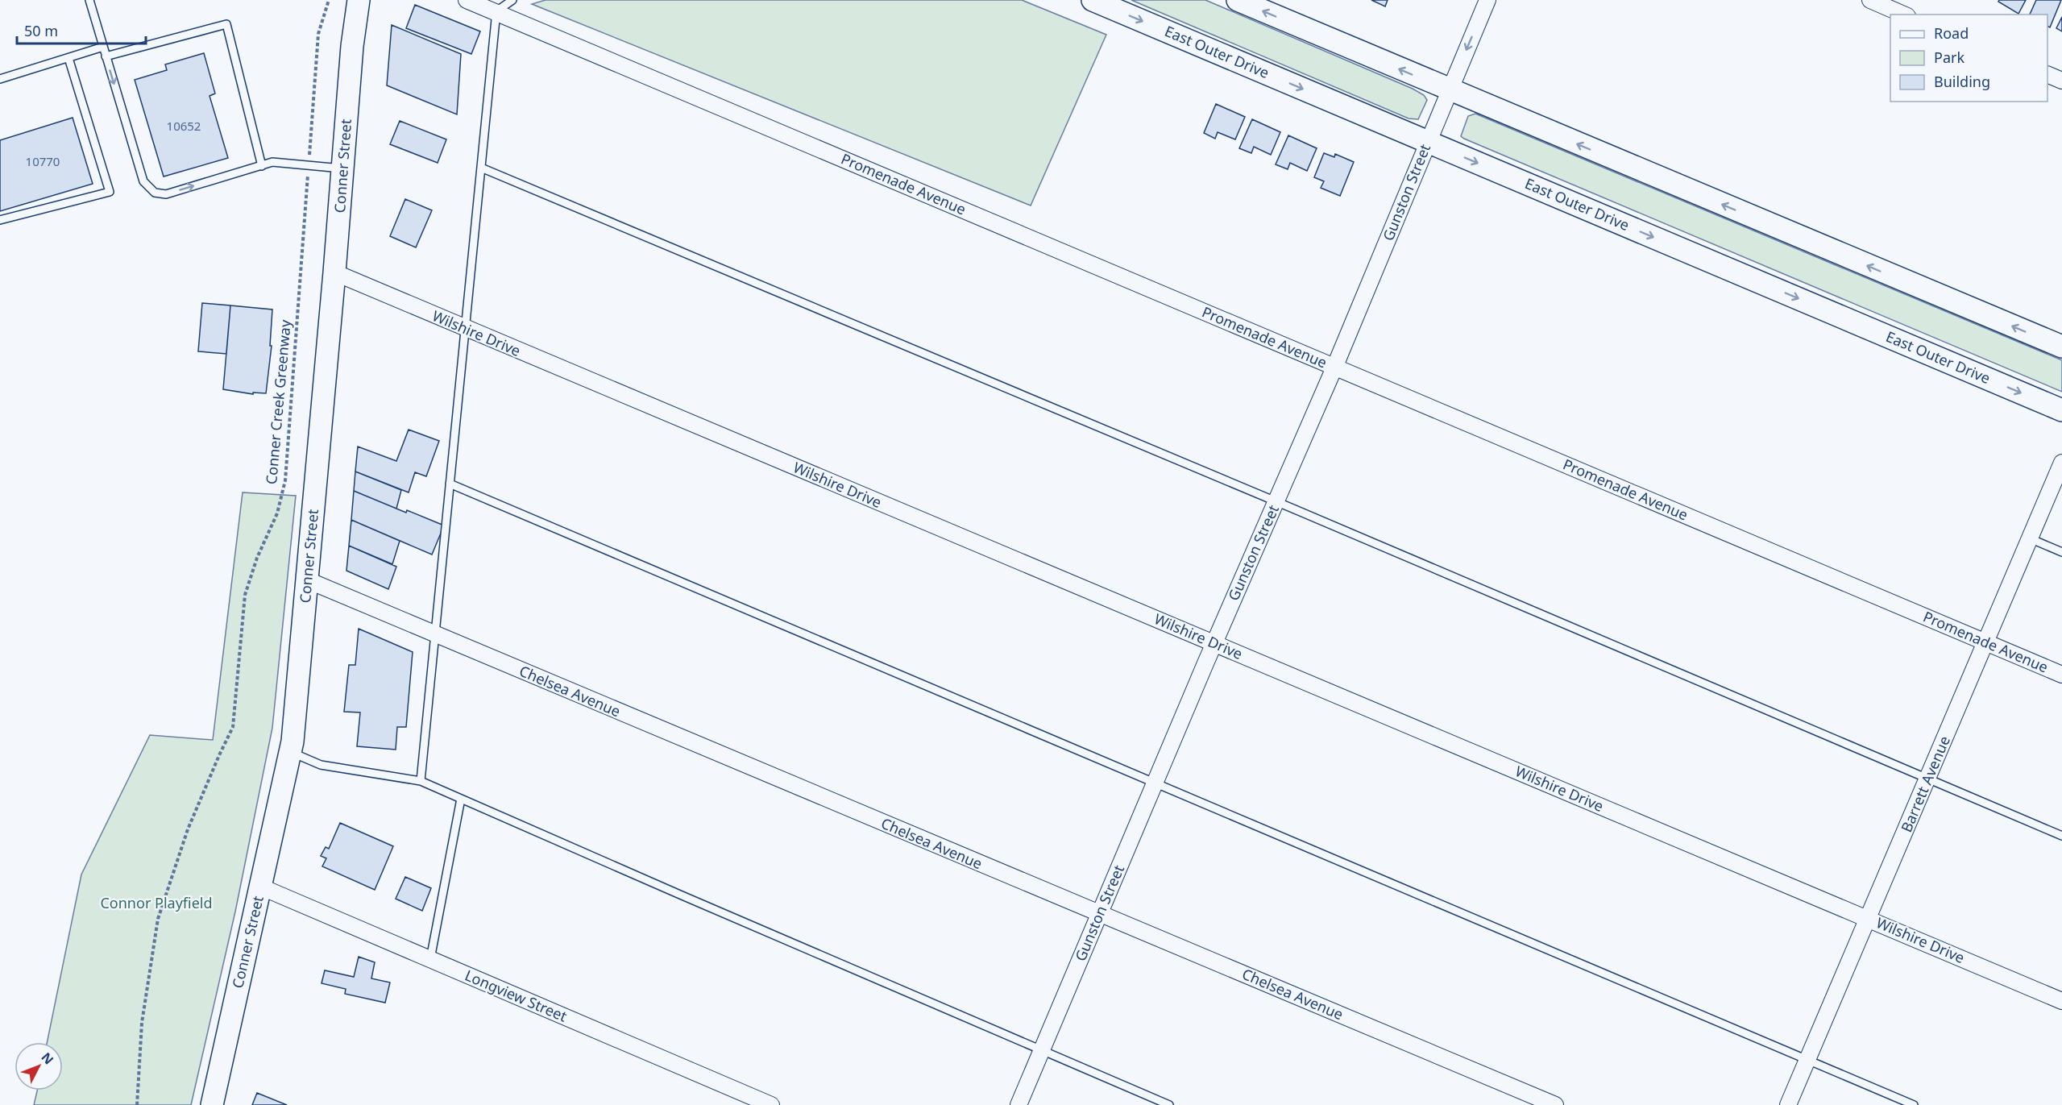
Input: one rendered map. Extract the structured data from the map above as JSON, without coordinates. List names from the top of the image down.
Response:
{
  "streets": {
    "street": [
      "East Outer Drive",
      "Conner Street",
      "Promenade Avenue",
      "Gunston Street",
      "Wilshire Drive",
      "Chelsea Avenue",
      "Barrett Avenue",
      "Longview Street"
    ],
    "path": ["Conner Creek Greenway"]
  },
  "crossings": [
    ["East Outer Drive", "Gunston Street"],
    ["Conner Street", "Wilshire Drive"],
    ["Conner Street", "Chelsea Avenue"],
    ["Conner Street", "Longview Street"],
    ["Promenade Avenue", "Gunston Street"],
    ["Promenade Avenue", "Barrett Avenue"],
    ["Gunston Street", "Wilshire Drive"],
    ["Gunston Street", "Chelsea Avenue"],
    ["Wilshire Drive", "Barrett Avenue"]
  ],
  "parks": ["Connor Playfield"],
  "house_numbers": ["10652", "10770"],
  "legend": ["Road", "Park", "Building"],
  "scale_bar": "50 m",
  "north": "top right"
}
